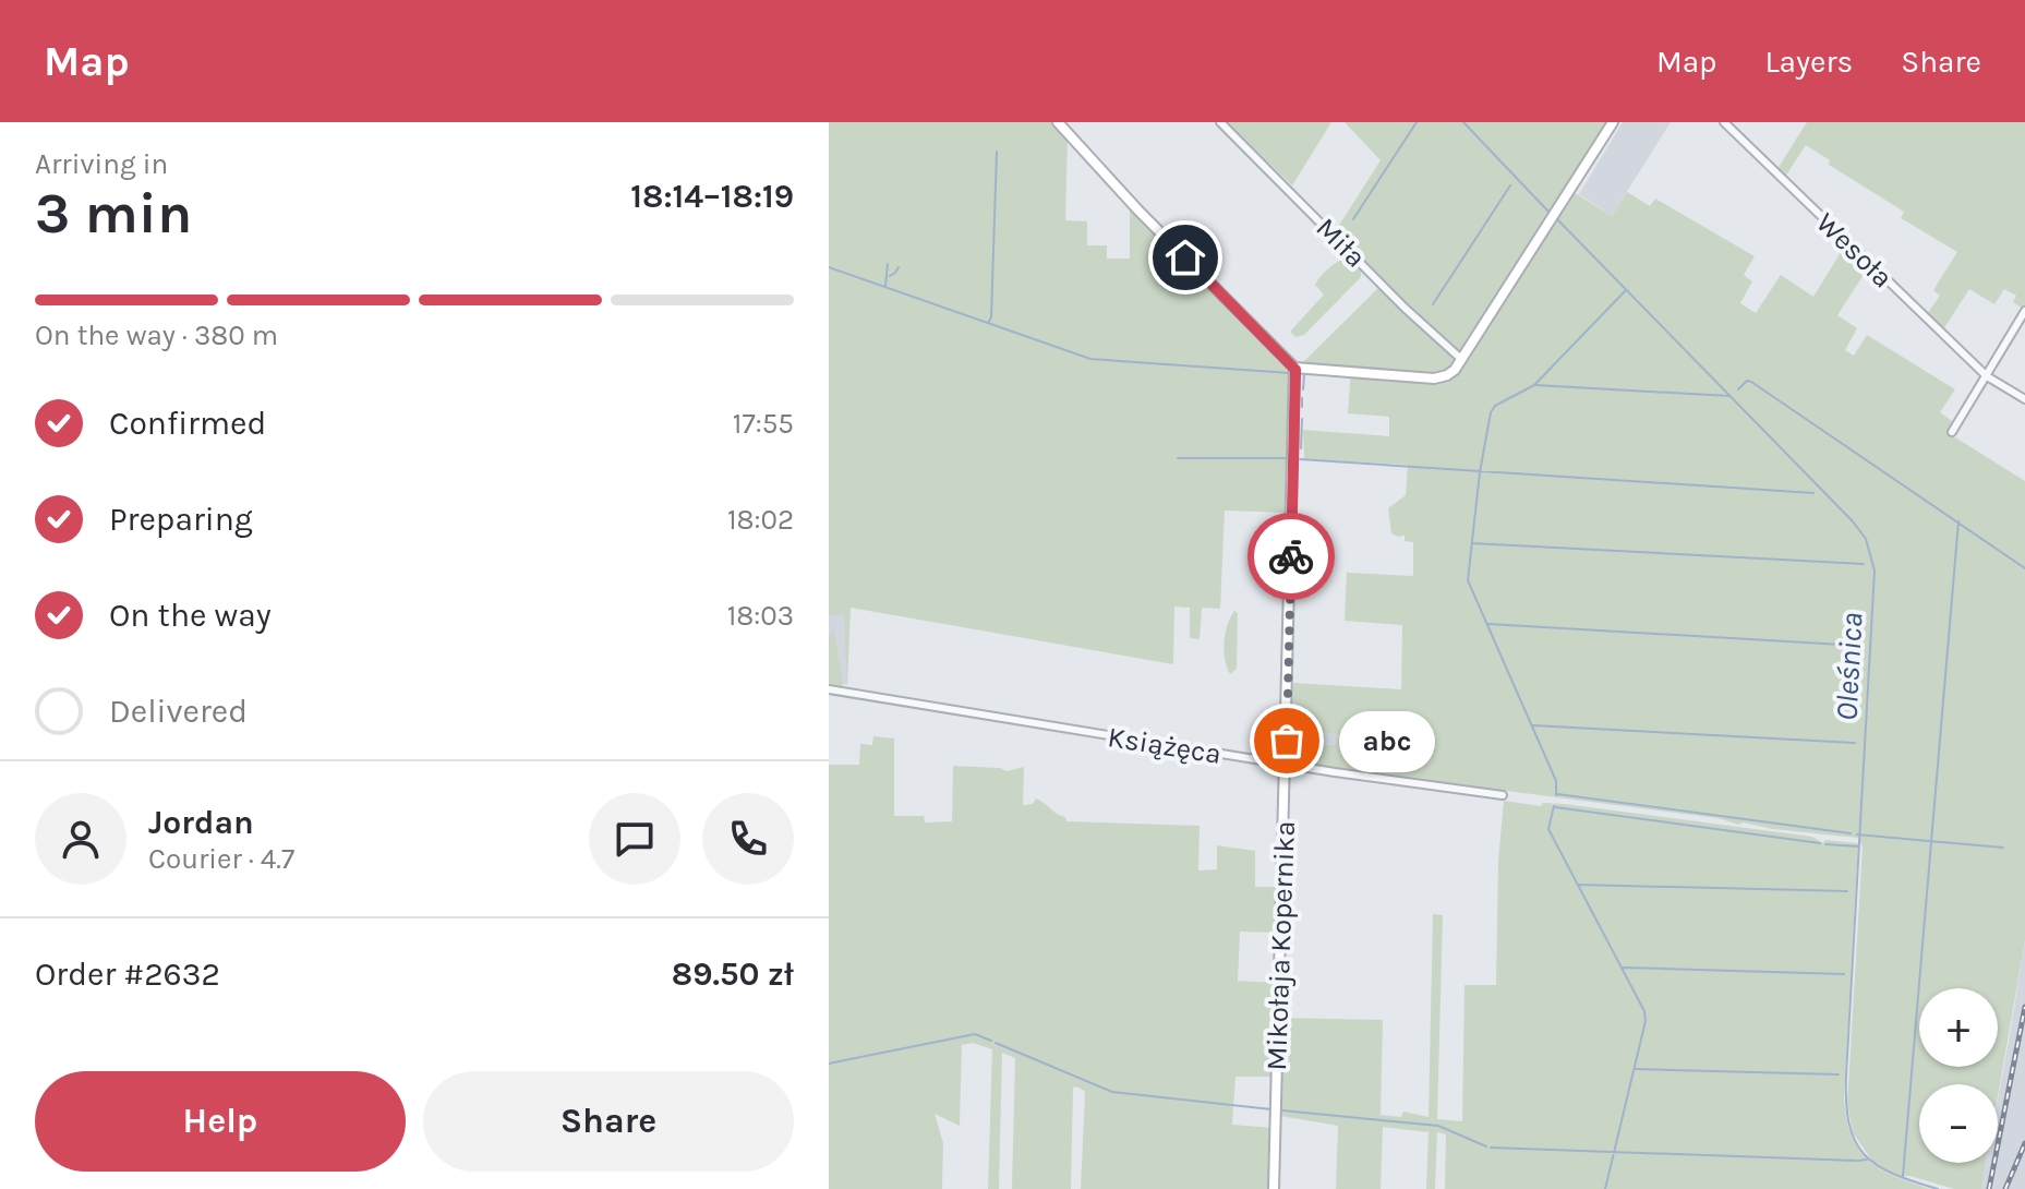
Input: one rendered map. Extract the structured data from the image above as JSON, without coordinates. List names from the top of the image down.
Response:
{
  "streets": {
    "street": [
      "Miła",
      "Wesoła",
      "Książęca",
      "Mikołaja Kopernika"
    ]
  },
  "crossings": [
    ["Książęca", "Mikołaja Kopernika"]
  ],
  "water": ["Oleśnica"],
  "places": ["abc"],
  "page": {
    "header": "Map",
    "nav": ["Map", "Layers", "Share"],
    "heading": ["3 min", "Arriving in", "18:14–18:19"],
    "panel": [
      "Jordan",
      "Courier · 4.7",
      "Order #2632",
      "89.50 zł"
    ],
    "bar": "On the way · 380 m",
    "list": [
      ["Confirmed", "17:55"],
      ["Preparing", "18:02"],
      ["On the way", "18:03"],
      "Delivered"
    ],
    "bubble": "abc",
    "map_buttons": ["+", "−"],
    "buttons": ["Help", "Share"]
  }
}
